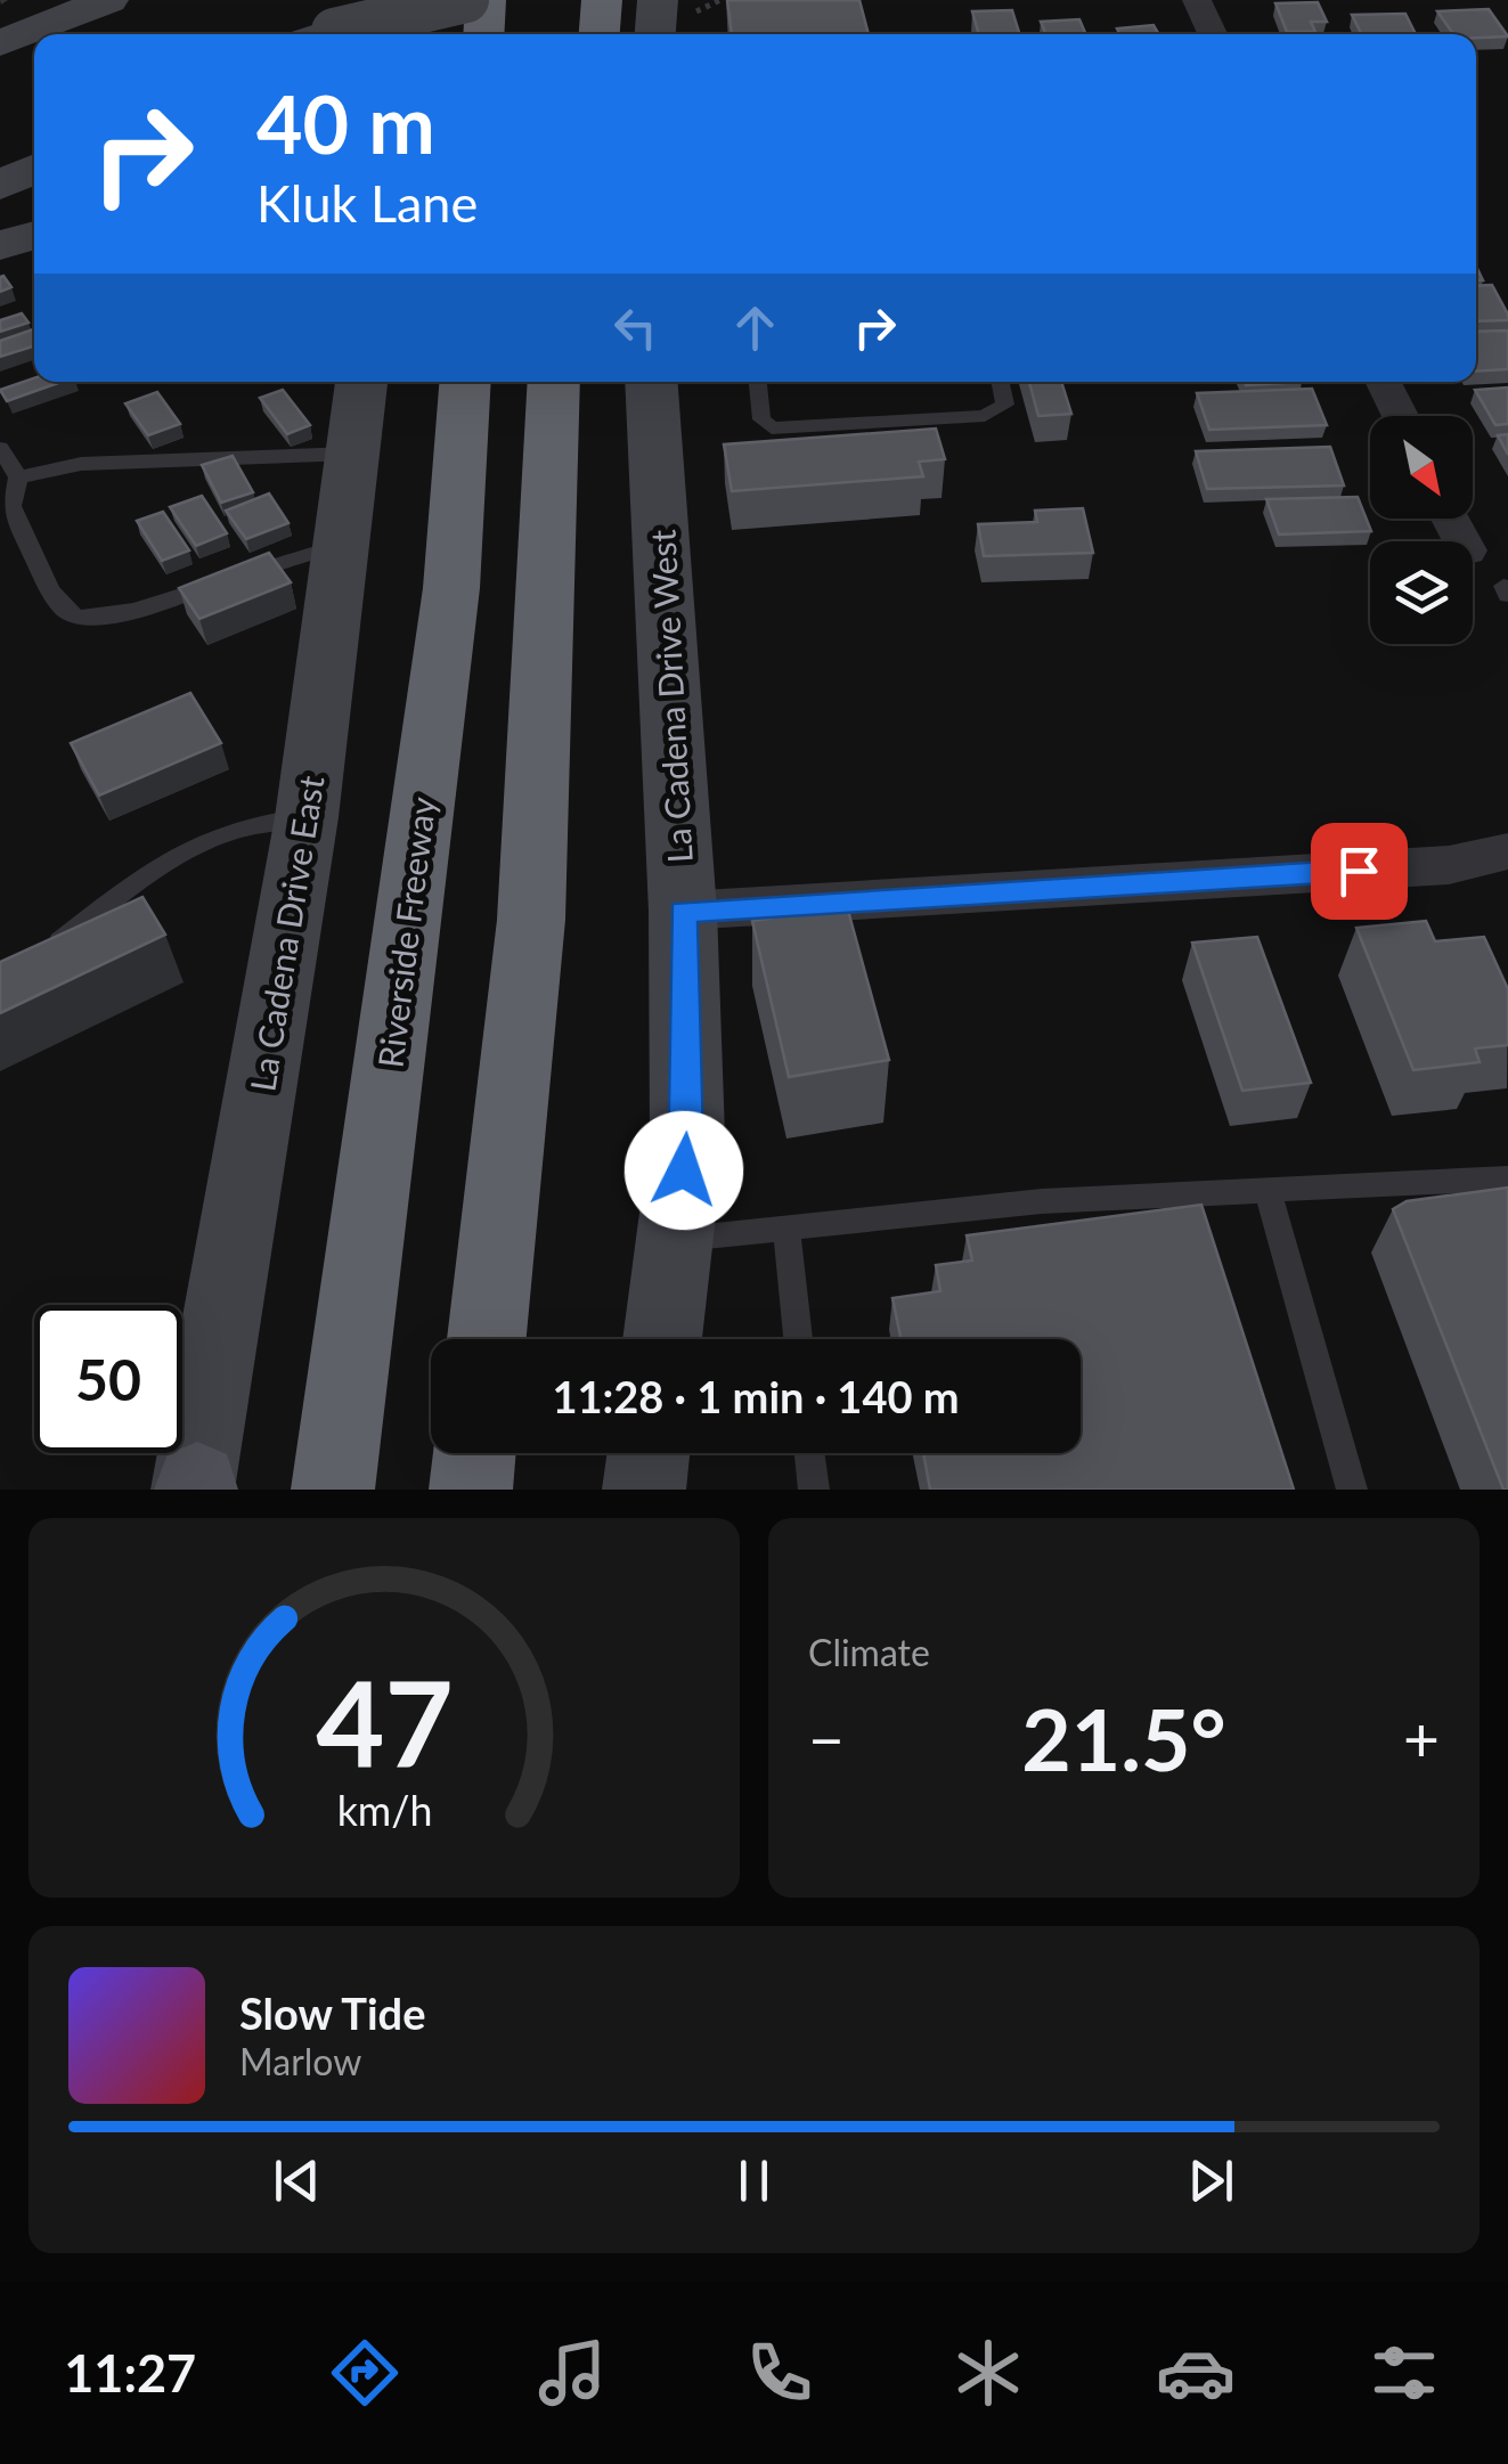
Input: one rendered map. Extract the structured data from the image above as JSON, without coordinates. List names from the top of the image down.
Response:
{
  "streets": {
    "highway": ["Riverside Freeway"],
    "main road": ["La Cadena Drive West", "La Cadena Drive East"]
  },
  "north": "bottom right",
  "page": {
    "turn": ["40 m", "Kluk Lane"],
    "limit": "50",
    "trip": "11:28 · 1 min · 140 m",
    "tile": "Climate",
    "heat": ["−", "21.5°", "+"],
    "song": ["Slow Tide", "Marlow"],
    "tabs": "11:27",
    "gauge": ["47", "km/h"]
  }
}
